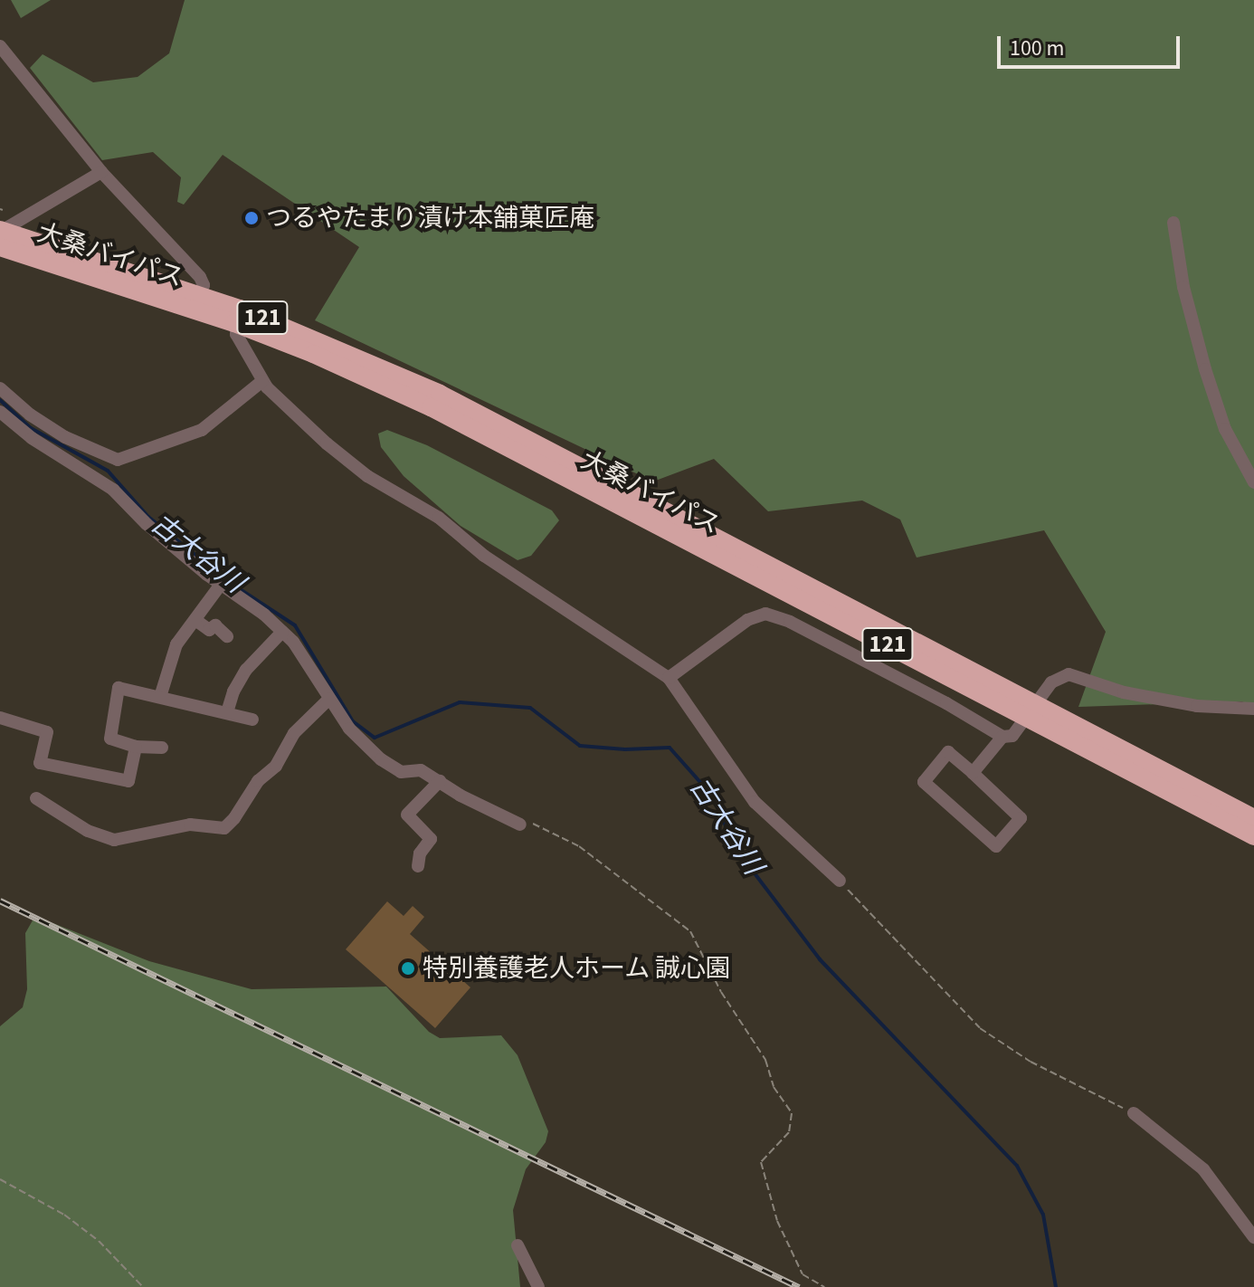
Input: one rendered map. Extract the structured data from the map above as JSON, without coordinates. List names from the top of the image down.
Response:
{
  "streets": {
    "highway": ["大桑バイパス", "121"]
  },
  "water": ["古大谷川"],
  "places": ["つるやたまり漬け本舗菓匠庵", "特別養護老人ホーム 誠心園"],
  "scale_bar": "100 m"
}
